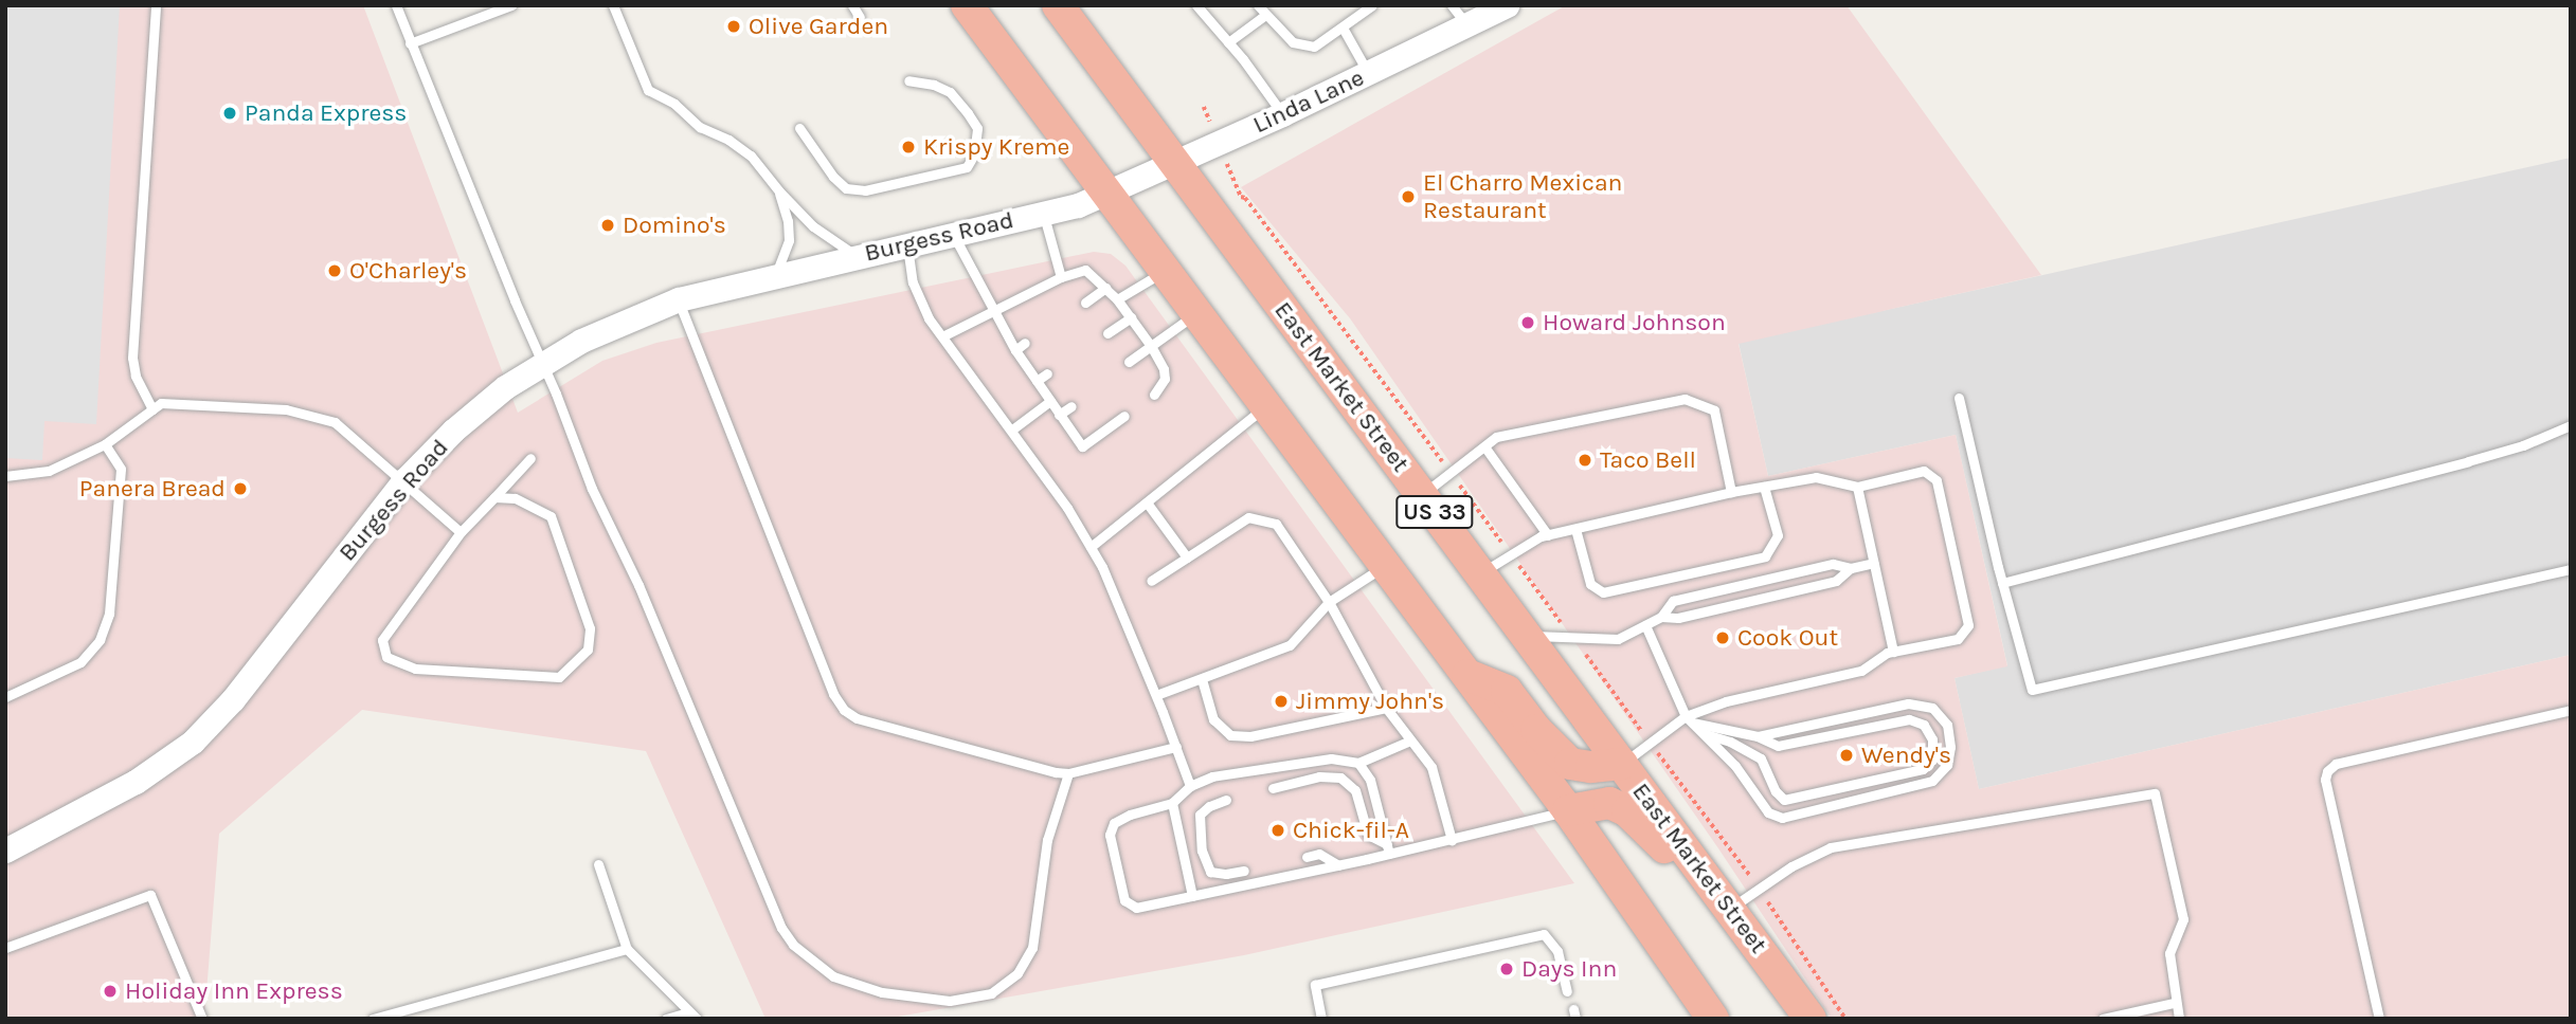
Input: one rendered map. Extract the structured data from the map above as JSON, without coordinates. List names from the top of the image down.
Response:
{
  "streets": {
    "highway": ["East Market Street", "US 33"],
    "street": ["Linda Lane", "Burgess Road"]
  },
  "crossings": [
    ["Linda Lane", "Burgess Road"],
    ["Linda Lane", "East Market Street"],
    ["Linda Lane", "US 33"],
    ["Burgess Road", "US 33"]
  ],
  "places": [
    "Olive Garden",
    "Panda Express",
    "Krispy Kreme",
    "El Charro Mexican Restaurant",
    "Domino's",
    "O'Charley's",
    "Howard Johnson",
    "Taco Bell",
    "Panera Bread",
    "Cook Out",
    "Jimmy John's",
    "Wendy's",
    "Chick-fil-A",
    "Days Inn",
    "Holiday Inn Express"
  ]
}
